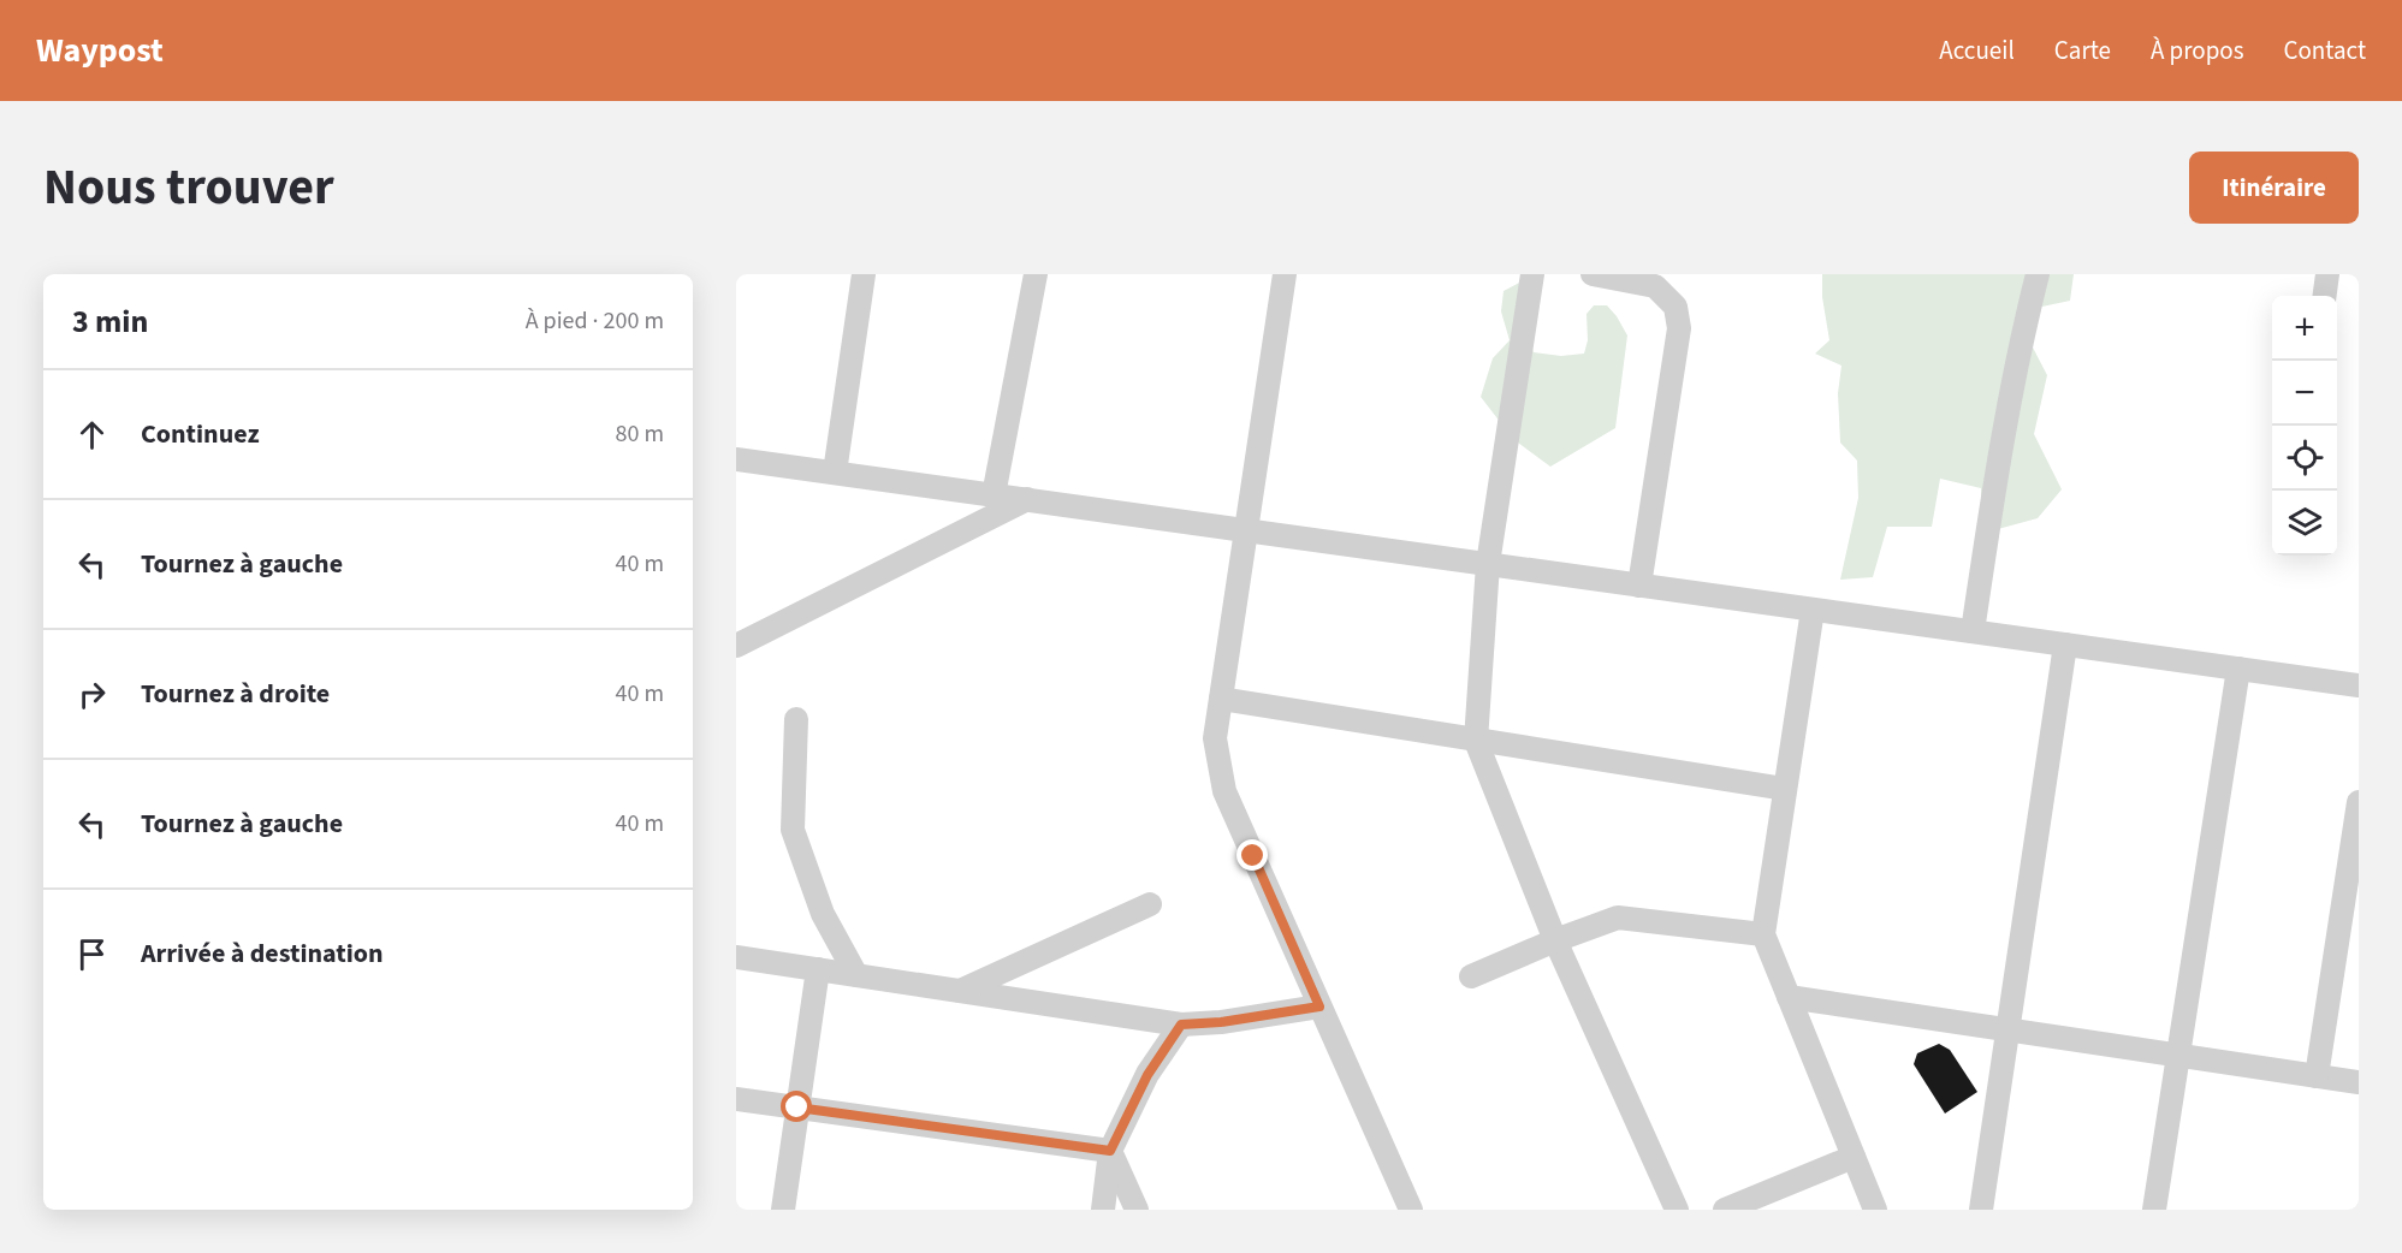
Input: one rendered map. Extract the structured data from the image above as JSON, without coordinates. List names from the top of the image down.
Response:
{
  "page": {
    "header": "Waypost",
    "nav": [
      "Accueil",
      "Carte",
      "À propos",
      "Contact"
    ],
    "title": "Nous trouver",
    "buttons": "Itinéraire",
    "heading": ["3 min", "À pied · 200 m"],
    "map_buttons": ["+", "−"],
    "list": [
      ["Continuez", "80 m"],
      ["Tournez à gauche", "40 m"],
      ["Tournez à droite", "40 m"],
      ["Tournez à gauche", "40 m"],
      "Arrivée à destination"
    ]
  }
}
